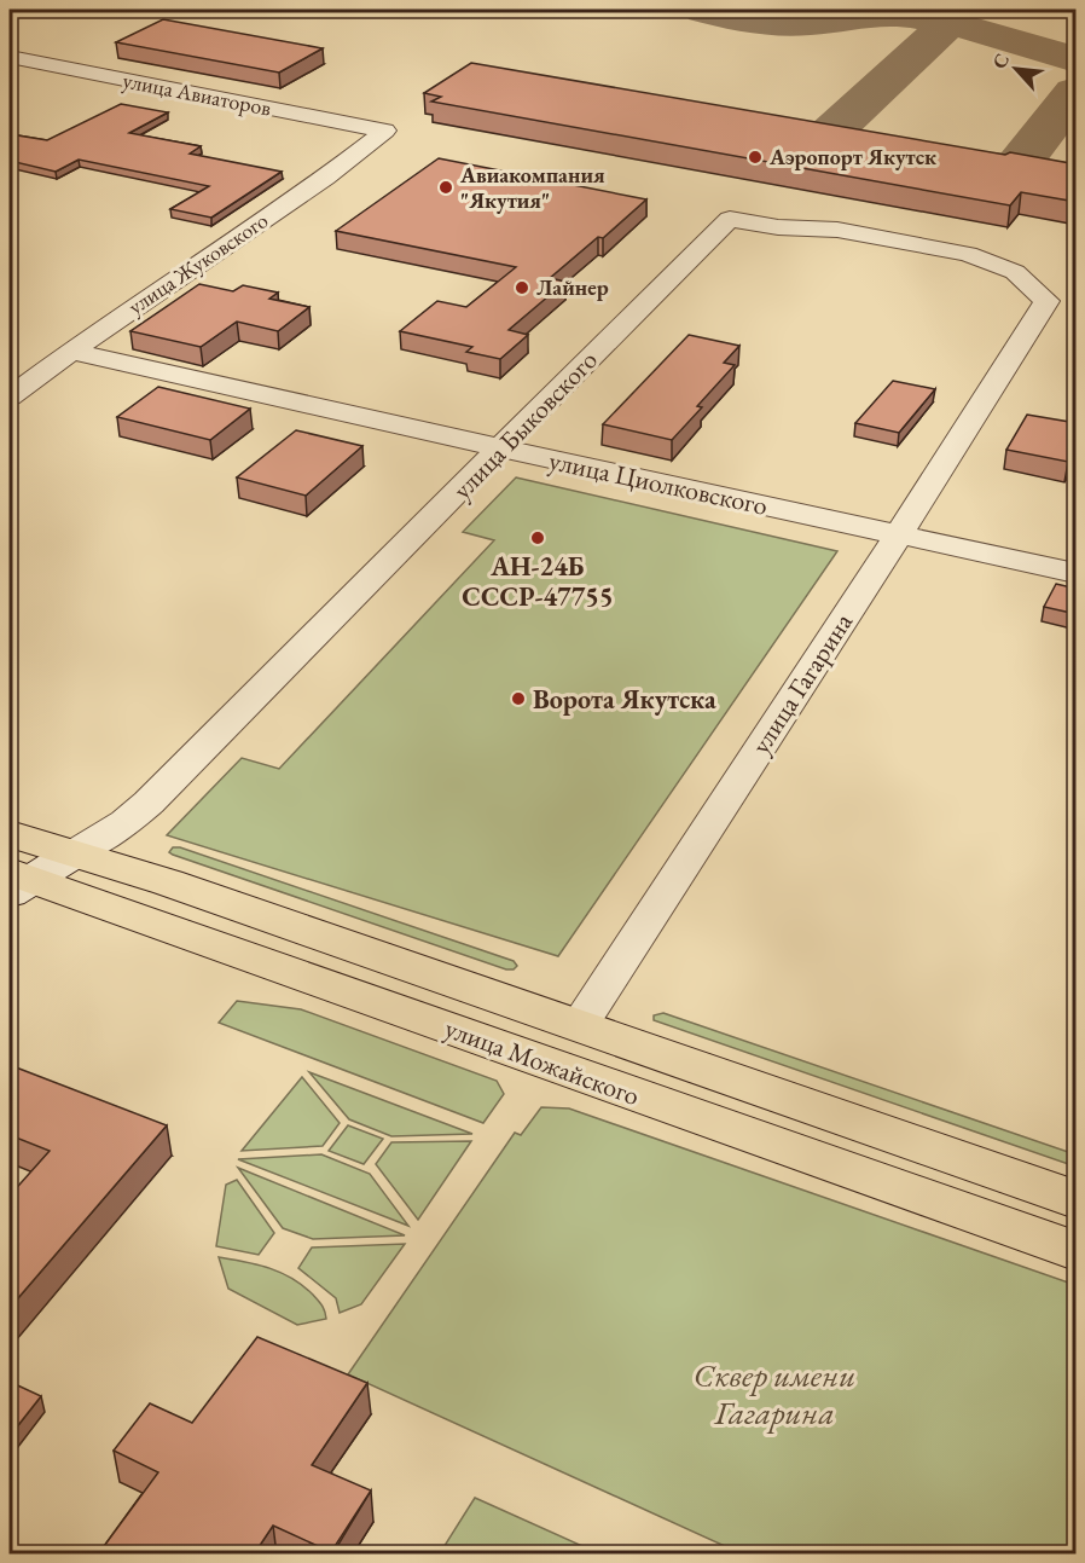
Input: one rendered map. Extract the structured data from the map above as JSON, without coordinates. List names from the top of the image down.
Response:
{
  "streets": {
    "main road": ["улица Гагарина", "улица Можайского"],
    "street": [
      "улица Авиаторов",
      "улица Жуковского",
      "улица Быковского",
      "улица Циолковского"
    ]
  },
  "crossings": [
    ["улица Авиаторов", "улица Жуковского"],
    ["улица Жуковского", "улица Циолковского"],
    ["улица Быковского", "улица Циолковского"],
    ["улица Быковского", "улица Гагарина"],
    ["улица Быковского", "улица Можайского"],
    ["улица Циолковского", "улица Гагарина"],
    ["улица Гагарина", "улица Можайского"]
  ],
  "parks": ["Сквер имени Гагарина"],
  "places": [
    "Аэропорт Якутск",
    "Авиакомпания \"Якутия\"",
    "Лайнер",
    "АН-24Б СССР-47755",
    "Ворота Якутска"
  ],
  "north": "top left"
}
